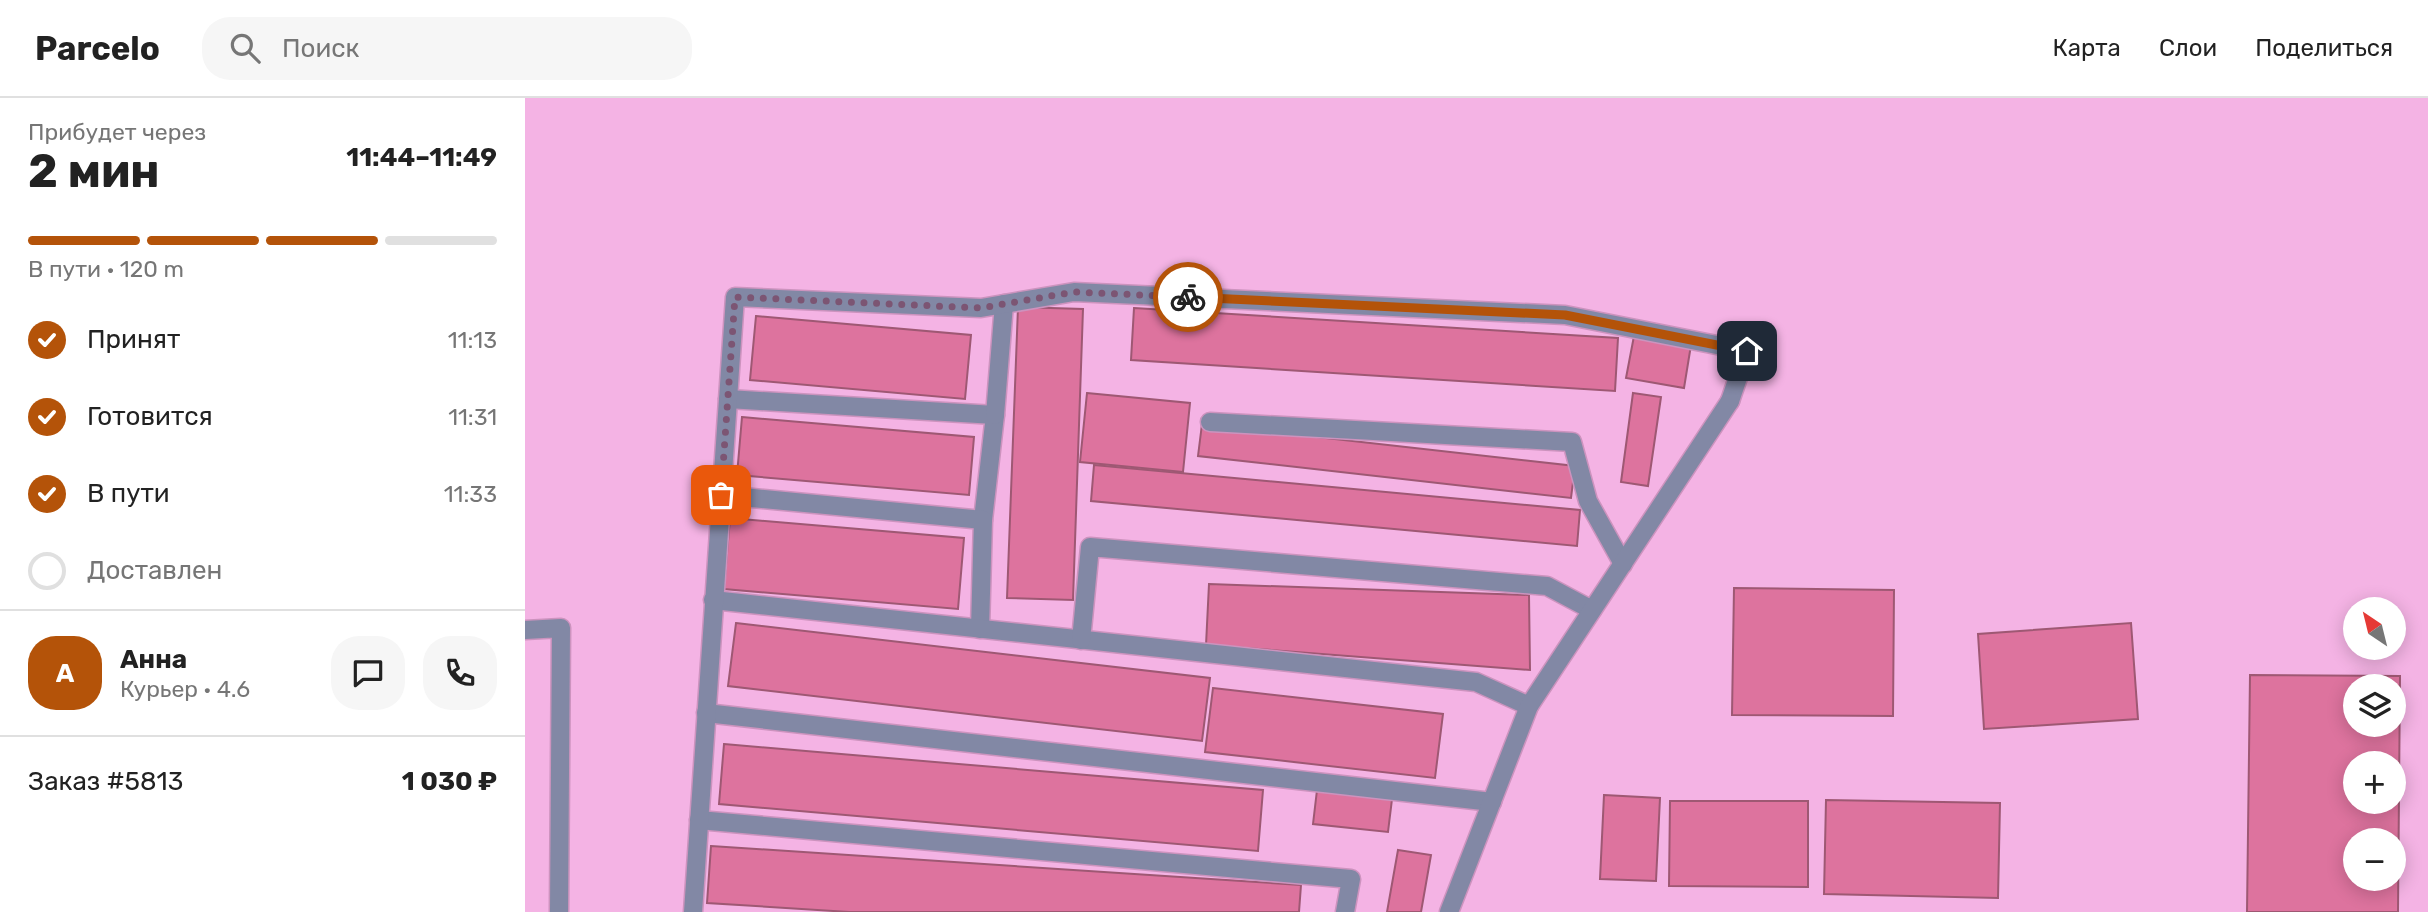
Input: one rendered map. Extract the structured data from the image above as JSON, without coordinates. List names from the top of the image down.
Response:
{
  "north": "top left",
  "page": {
    "header": "Parcelo",
    "search": "Поиск",
    "nav": ["Карта", "Слои", "Поделиться"],
    "heading": ["2 мин", "Прибудет через", "11:44–11:49"],
    "panel": [
      "Анна",
      "Курьер · 4.6",
      "Заказ #5813",
      "1 030 ₽"
    ],
    "bar": "В пути · 120 m",
    "list": [
      ["Принят", "11:13"],
      ["Готовится", "11:31"],
      ["В пути", "11:33"],
      "Доставлен"
    ],
    "map_buttons": ["+", "−"],
    "round": "А"
  }
}
